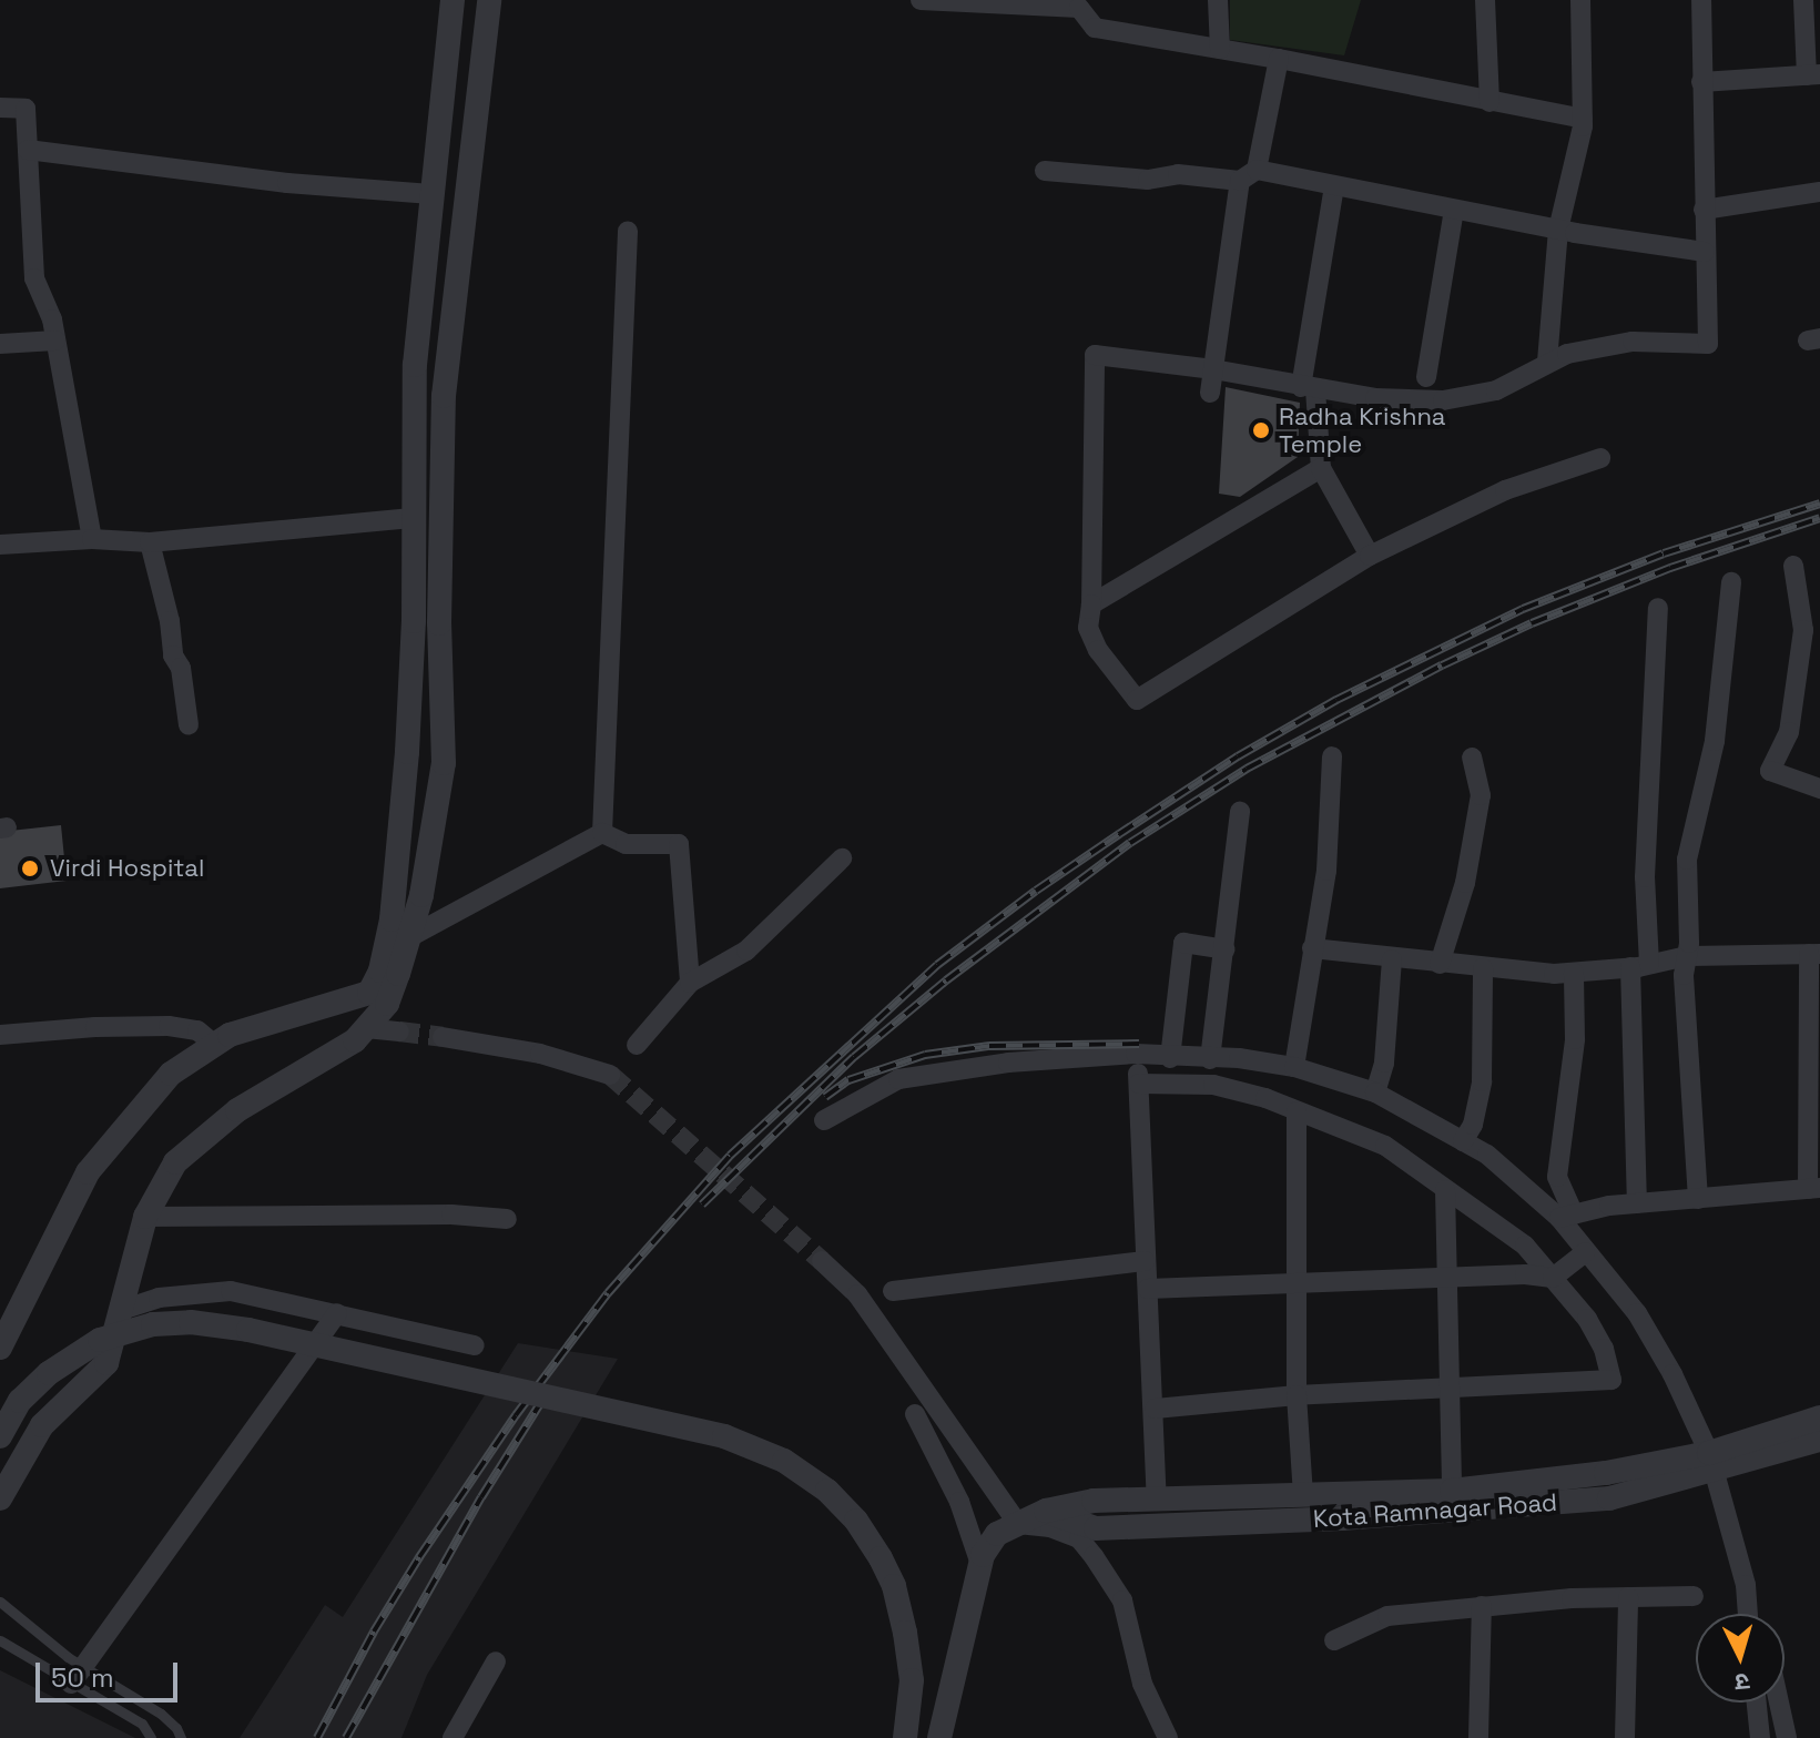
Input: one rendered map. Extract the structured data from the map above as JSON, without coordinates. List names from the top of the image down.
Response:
{
  "streets": {
    "street": ["Kota Ramnagar Road"]
  },
  "places": ["Radha Krishna Temple", "Virdi Hospital"],
  "scale_bar": "50 m",
  "north": "bottom"
}
